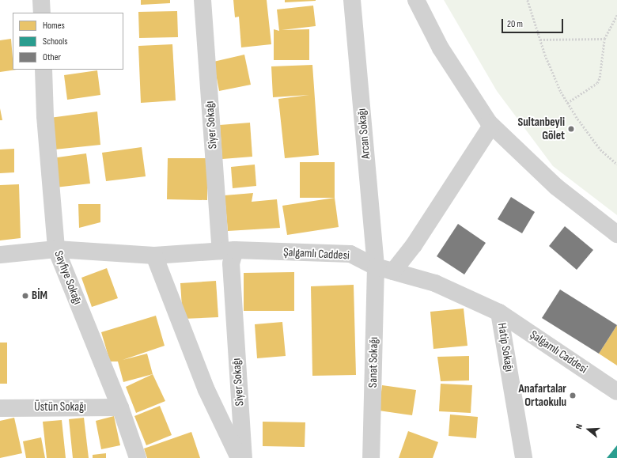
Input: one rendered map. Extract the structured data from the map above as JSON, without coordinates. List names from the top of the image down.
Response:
{
  "streets": {
    "street": [
      "Siyer Sokağı",
      "Arcan Sokağı",
      "Şalgamlı Caddesi",
      "Sayfiye Sokağı",
      "Hatip Sokağı",
      "Sanat Sokağı",
      "Üstün Sokağı"
    ]
  },
  "crossings": [
    ["Siyer Sokağı", "Şalgamlı Caddesi"],
    ["Arcan Sokağı", "Şalgamlı Caddesi"],
    ["Arcan Sokağı", "Sanat Sokağı"],
    ["Şalgamlı Caddesi", "Sayfiye Sokağı"],
    ["Şalgamlı Caddesi", "Hatip Sokağı"],
    ["Şalgamlı Caddesi", "Sanat Sokağı"],
    ["Sayfiye Sokağı", "Üstün Sokağı"]
  ],
  "places": ["Sultanbeyli Gölet", "BİM", "Anafartalar Ortaokulu"],
  "legend": ["Homes", "Schools", "Other"],
  "scale_bar": "20 m",
  "north": "left"
}
